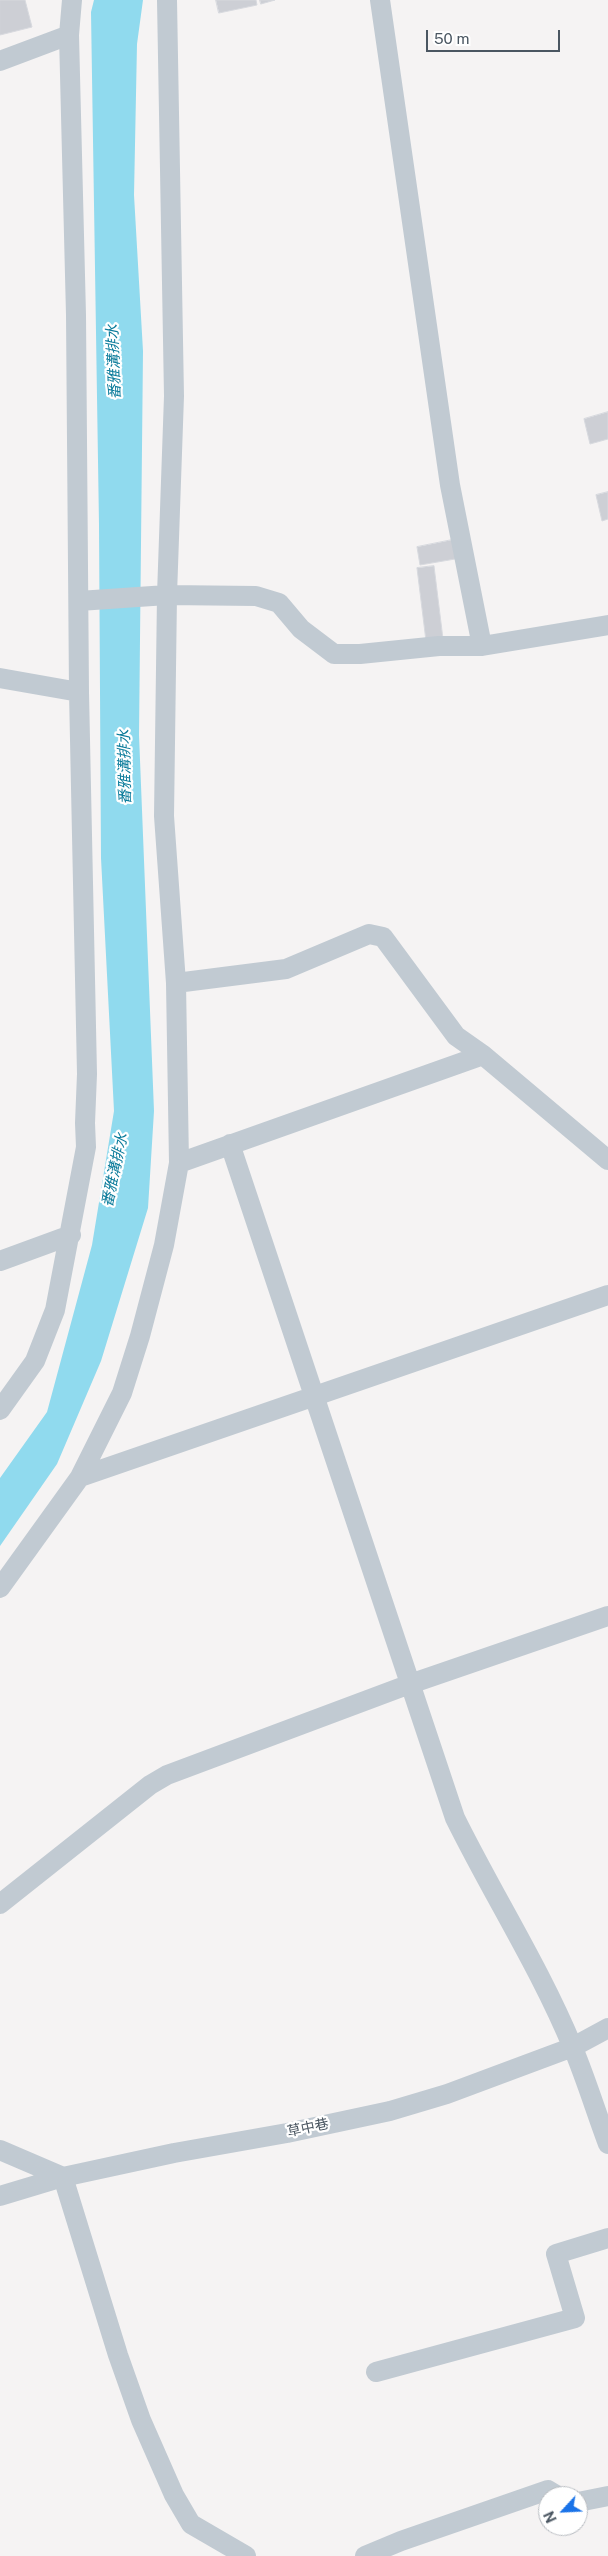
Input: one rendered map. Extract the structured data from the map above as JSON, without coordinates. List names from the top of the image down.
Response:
{
  "streets": {
    "street": ["草中巷"]
  },
  "water": ["番雅溝排水"],
  "scale_bar": "50 m",
  "north": "bottom left"
}
